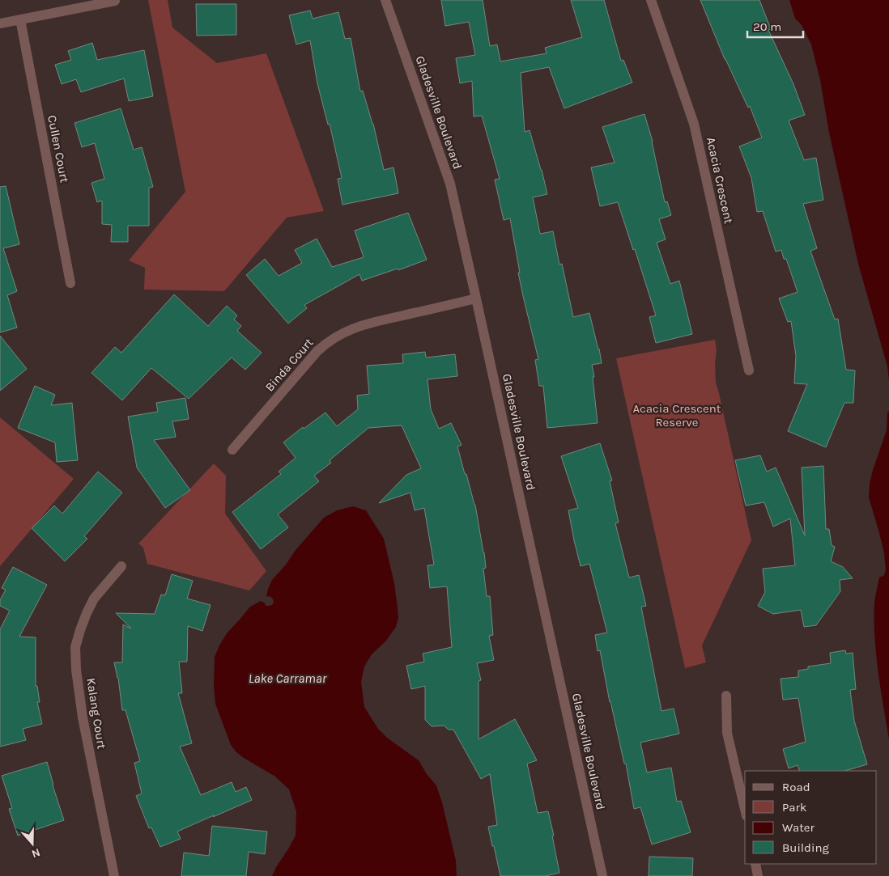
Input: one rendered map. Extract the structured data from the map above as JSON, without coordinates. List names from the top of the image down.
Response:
{
  "streets": {
    "street": [
      "Gladesville Boulevard",
      "Cullen Court",
      "Acacia Crescent",
      "Binda Court",
      "Kalang Court"
    ]
  },
  "crossings": [
    ["Gladesville Boulevard", "Binda Court"]
  ],
  "water": ["Lake Carramar"],
  "parks": ["Acacia Crescent Reserve"],
  "legend": [
    "Road",
    "Park",
    "Water",
    "Building"
  ],
  "scale_bar": "20 m",
  "north": "bottom"
}
